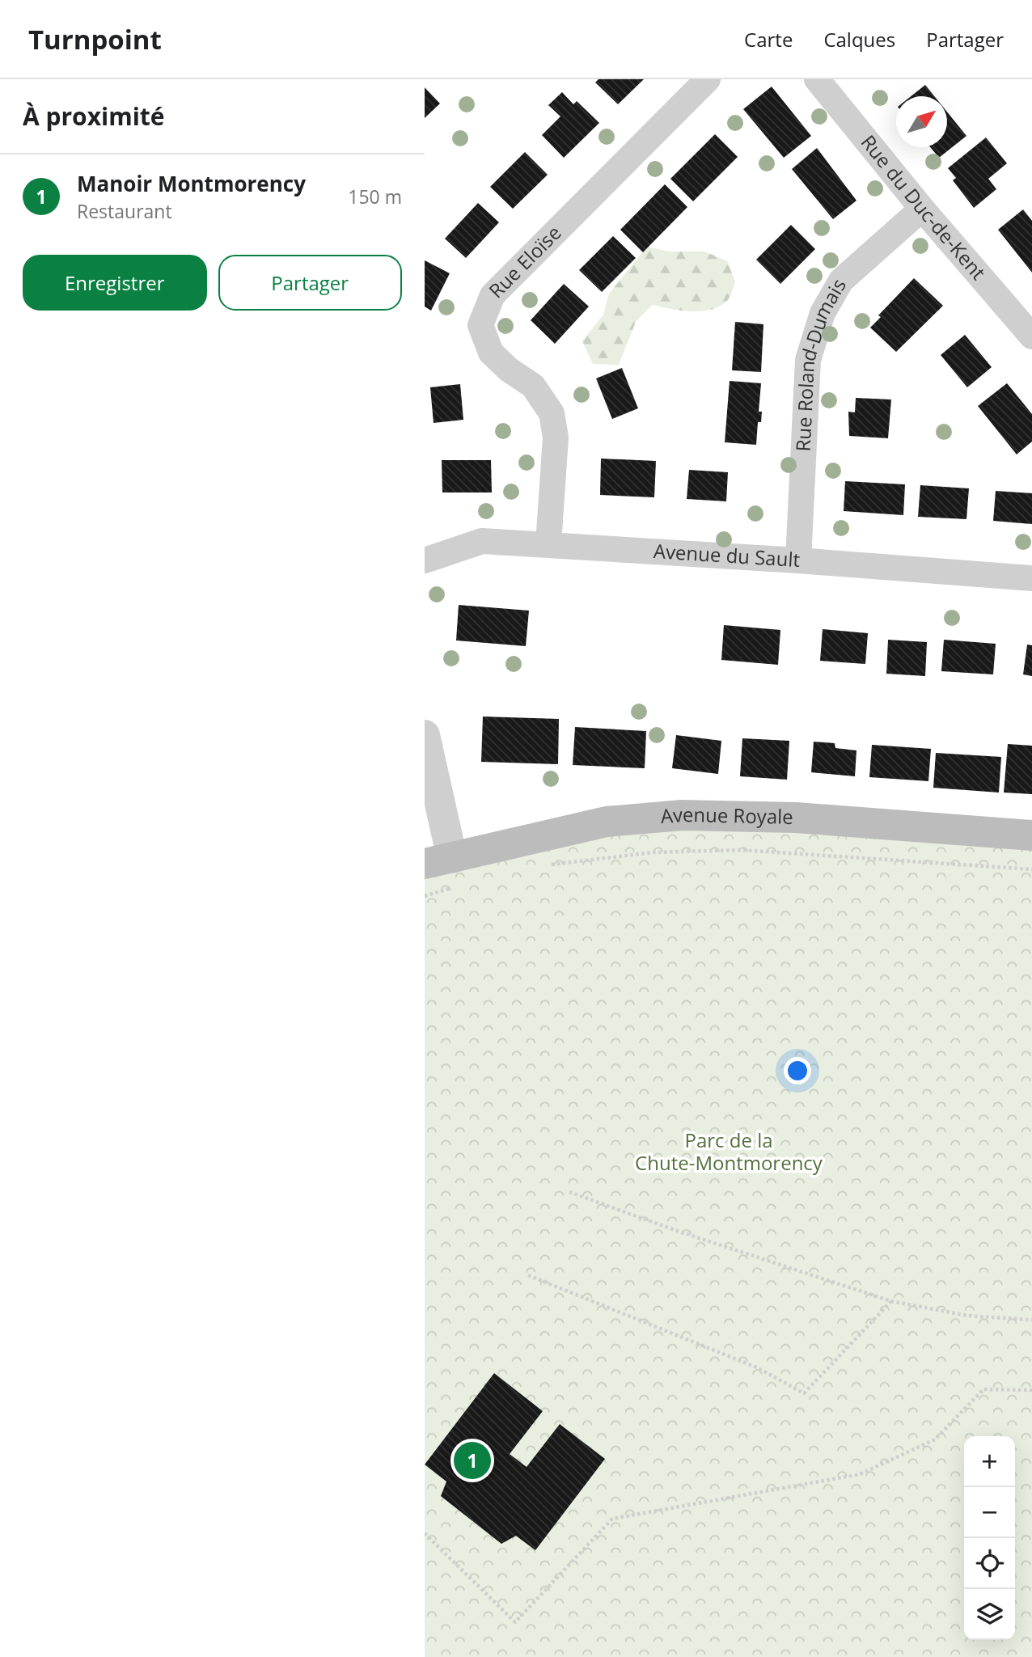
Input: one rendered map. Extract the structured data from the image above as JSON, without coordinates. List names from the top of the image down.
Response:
{
  "streets": {
    "main road": ["Avenue Royale"],
    "street": [
      "Rue du Duc-de-Kent",
      "Rue Eloïse",
      "Rue Roland-Dumais",
      "Avenue du Sault"
    ]
  },
  "crossings": [
    ["Rue du Duc-de-Kent", "Rue Roland-Dumais"],
    ["Rue Eloïse", "Avenue du Sault"],
    ["Rue Roland-Dumais", "Avenue du Sault"]
  ],
  "parks": ["Parc de la Chute-Montmorency"],
  "north": "top right",
  "page": {
    "header": "Turnpoint",
    "nav": ["Carte", "Calques", "Partager"],
    "heading": "À proximité",
    "list": [
      {
        "mark": "1",
        "name": "Manoir Montmorency",
        "note": "Restaurant",
        "value": "150 m"
      }
    ],
    "buttons": ["Enregistrer", "Partager"],
    "map_buttons": ["+", "−"],
    "pins": "1"
  }
}
